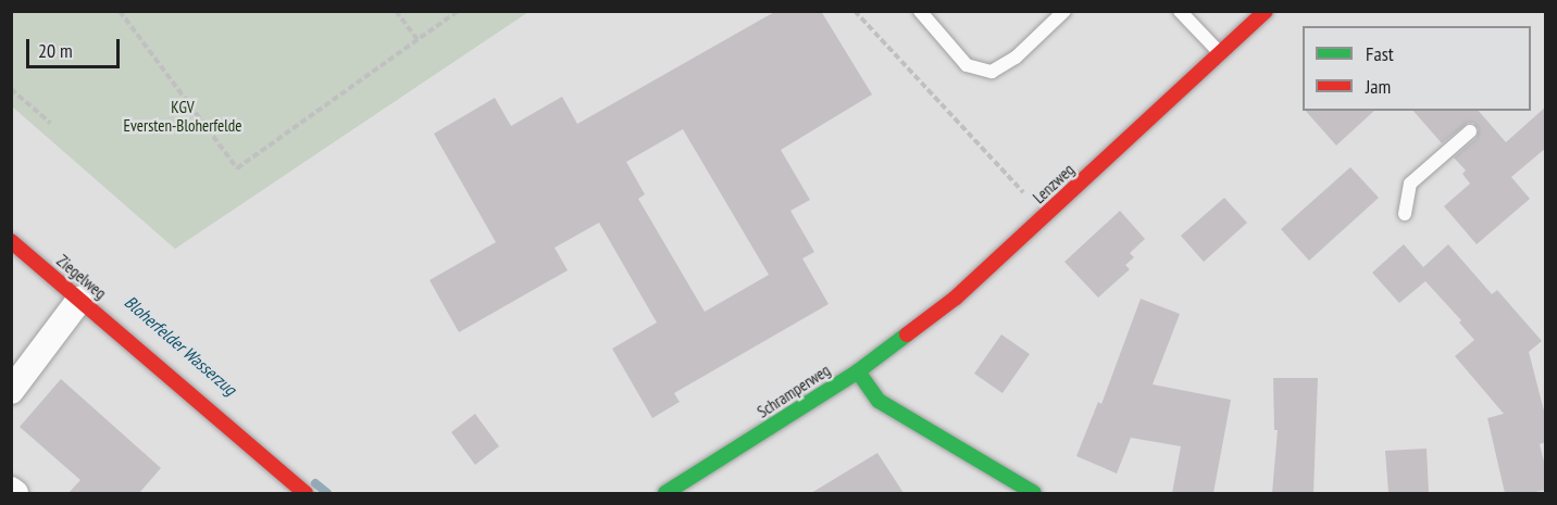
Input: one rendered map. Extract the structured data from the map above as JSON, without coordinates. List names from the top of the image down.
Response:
{
  "streets": {
    "street": ["Lenzweg", "Ziegelweg", "Schramperweg"]
  },
  "crossings": [
    ["Lenzweg", "Schramperweg"]
  ],
  "water": ["Bloherfelder Wasserzug"],
  "parks": ["KGV Eversten-Bloherfelde"],
  "legend": ["Fast", "Jam"],
  "scale_bar": "20 m"
}
